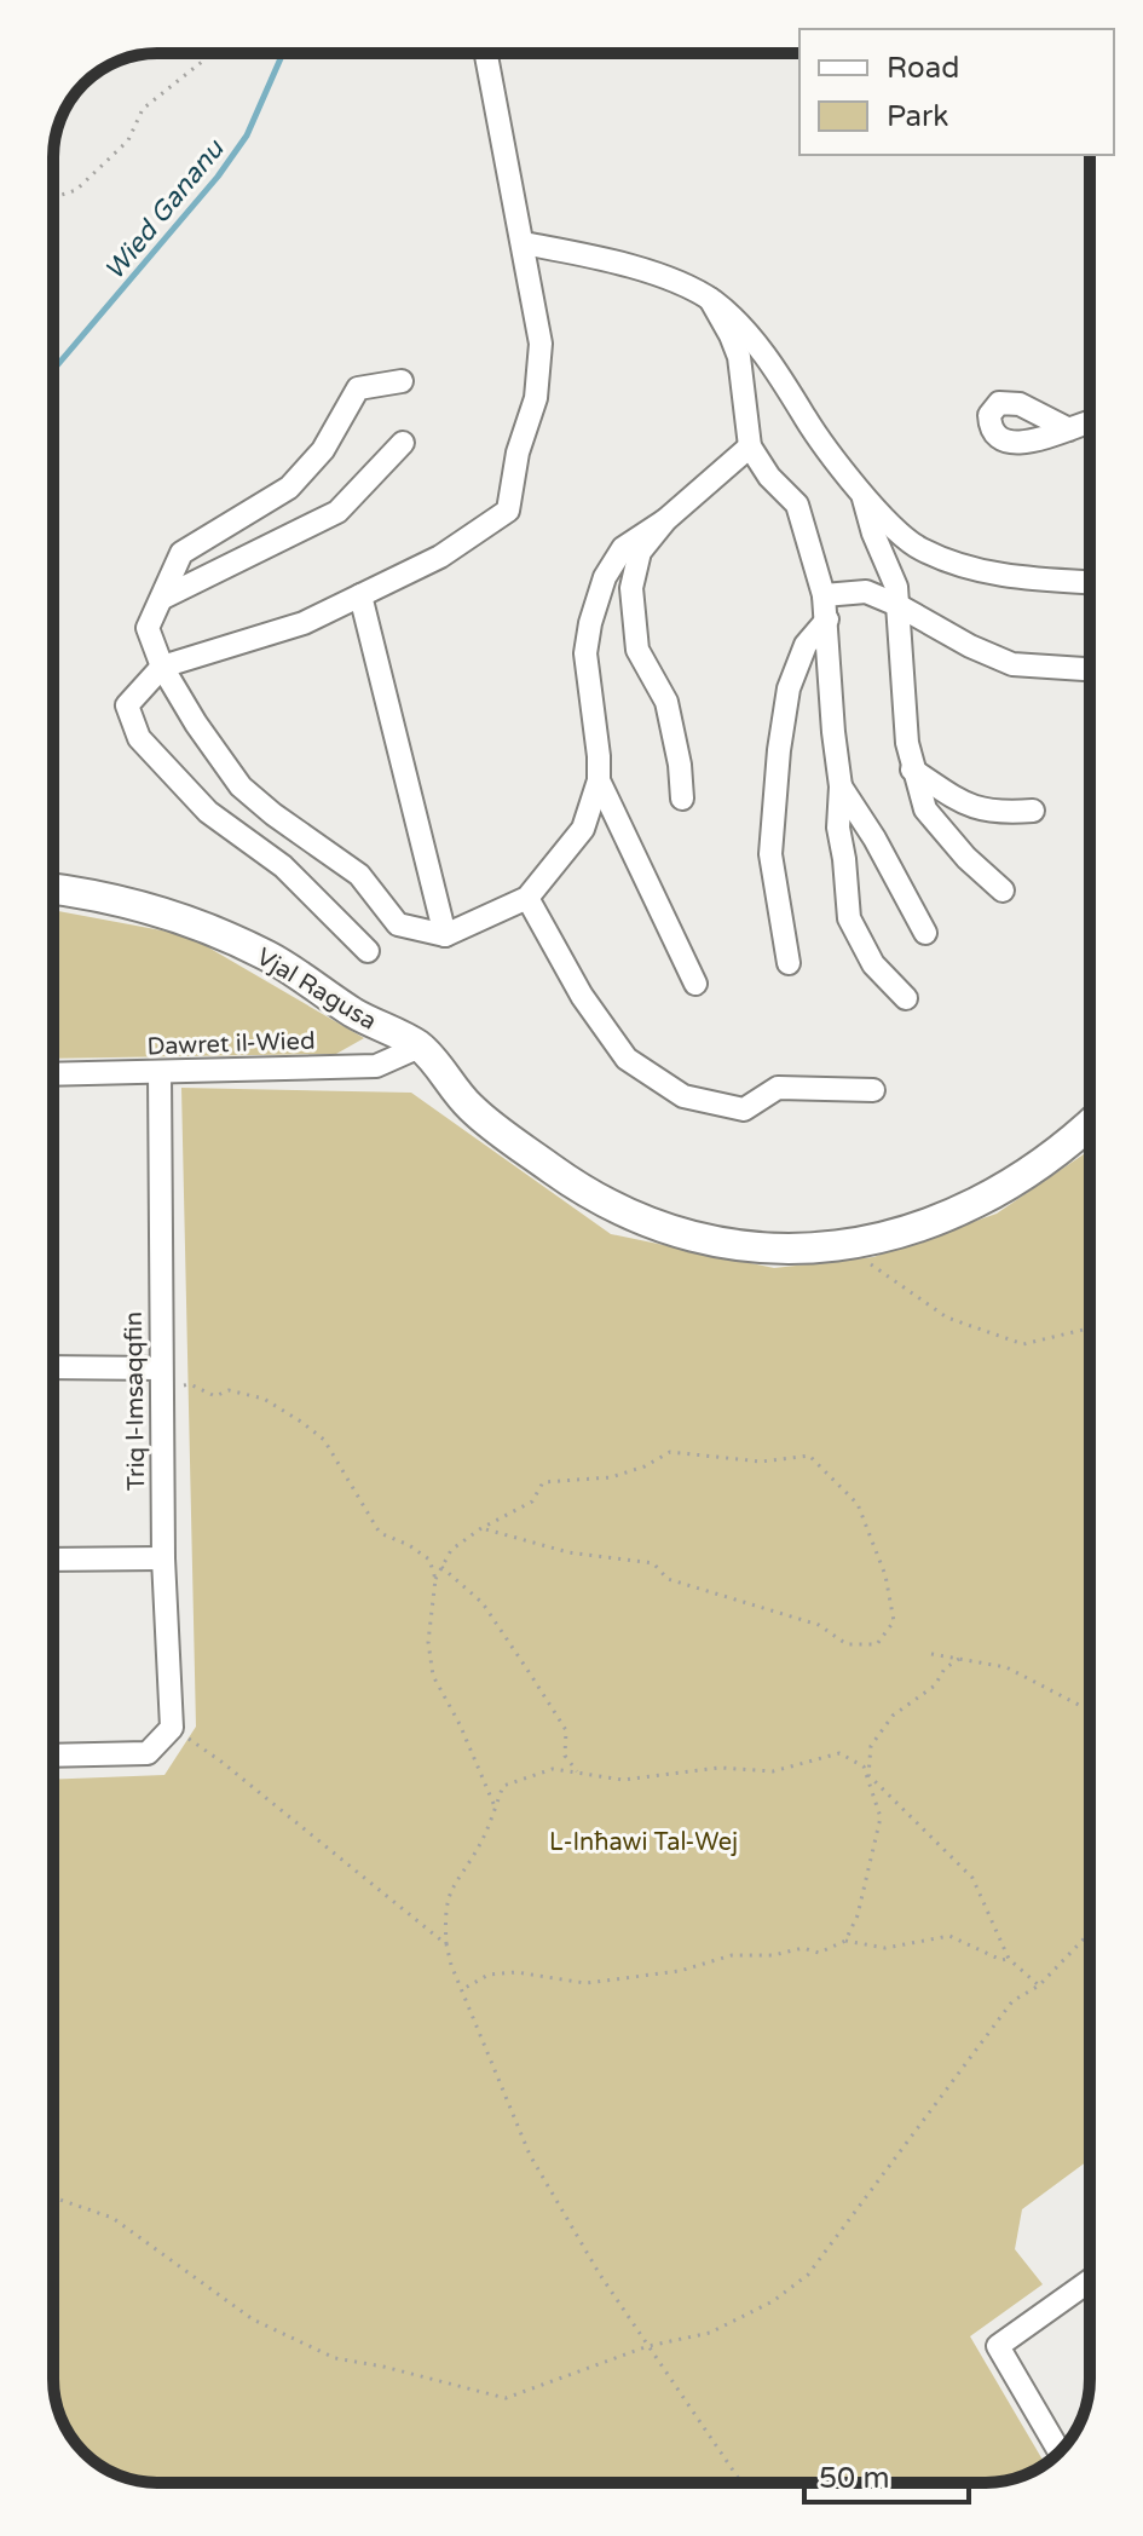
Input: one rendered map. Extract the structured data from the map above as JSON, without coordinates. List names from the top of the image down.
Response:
{
  "streets": {
    "main road": ["Vjal Ragusa"],
    "street": ["Dawret il-Wied", "Triq l-Imsaqqfin"]
  },
  "crossings": [
    ["Vjal Ragusa", "Dawret il-Wied"],
    ["Dawret il-Wied", "Triq l-Imsaqqfin"]
  ],
  "water": ["Wied Gananu"],
  "parks": ["L-Inħawi Tal-Wej"],
  "legend": ["Road", "Park"],
  "scale_bar": "50 m"
}
